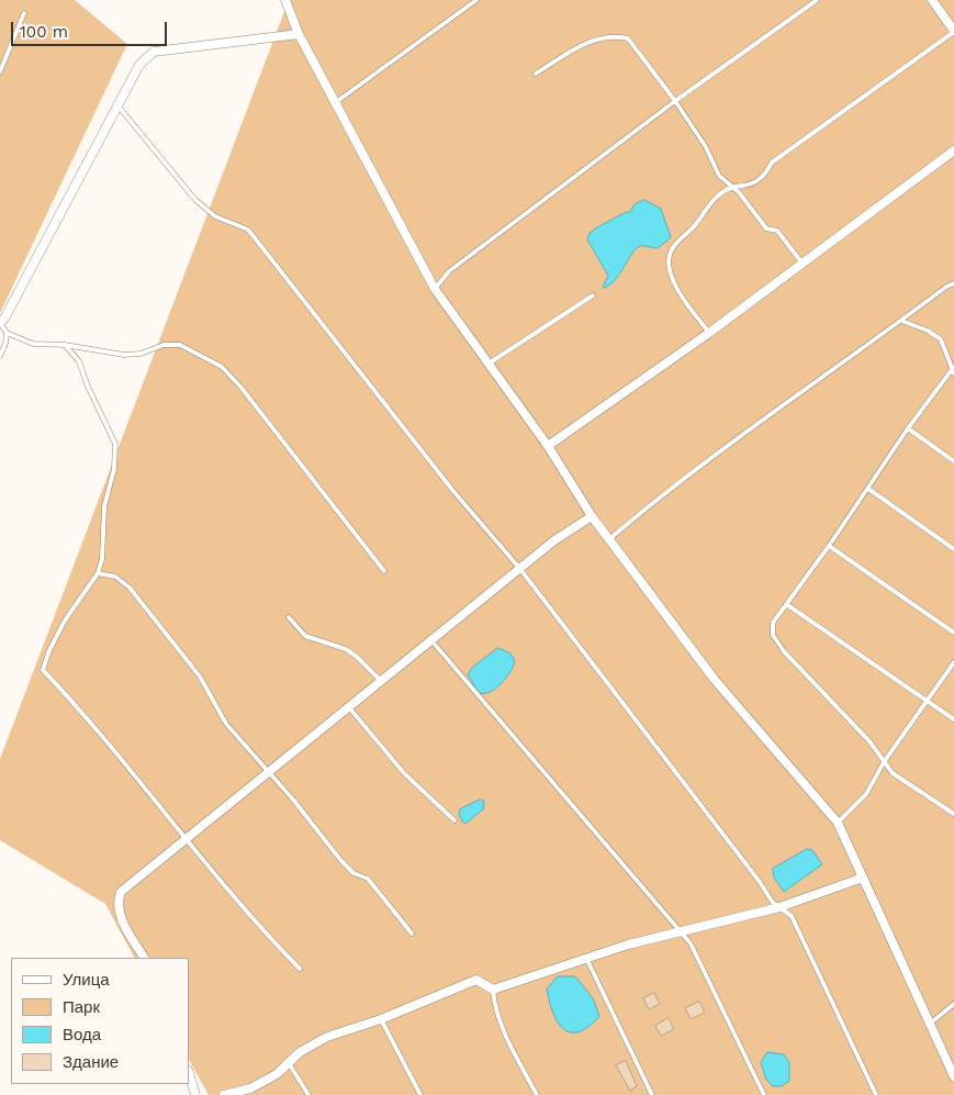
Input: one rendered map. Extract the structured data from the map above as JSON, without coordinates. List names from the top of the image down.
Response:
{
  "legend": [
    "Улица",
    "Парк",
    "Вода",
    "Здание"
  ],
  "scale_bar": "100 m"
}
